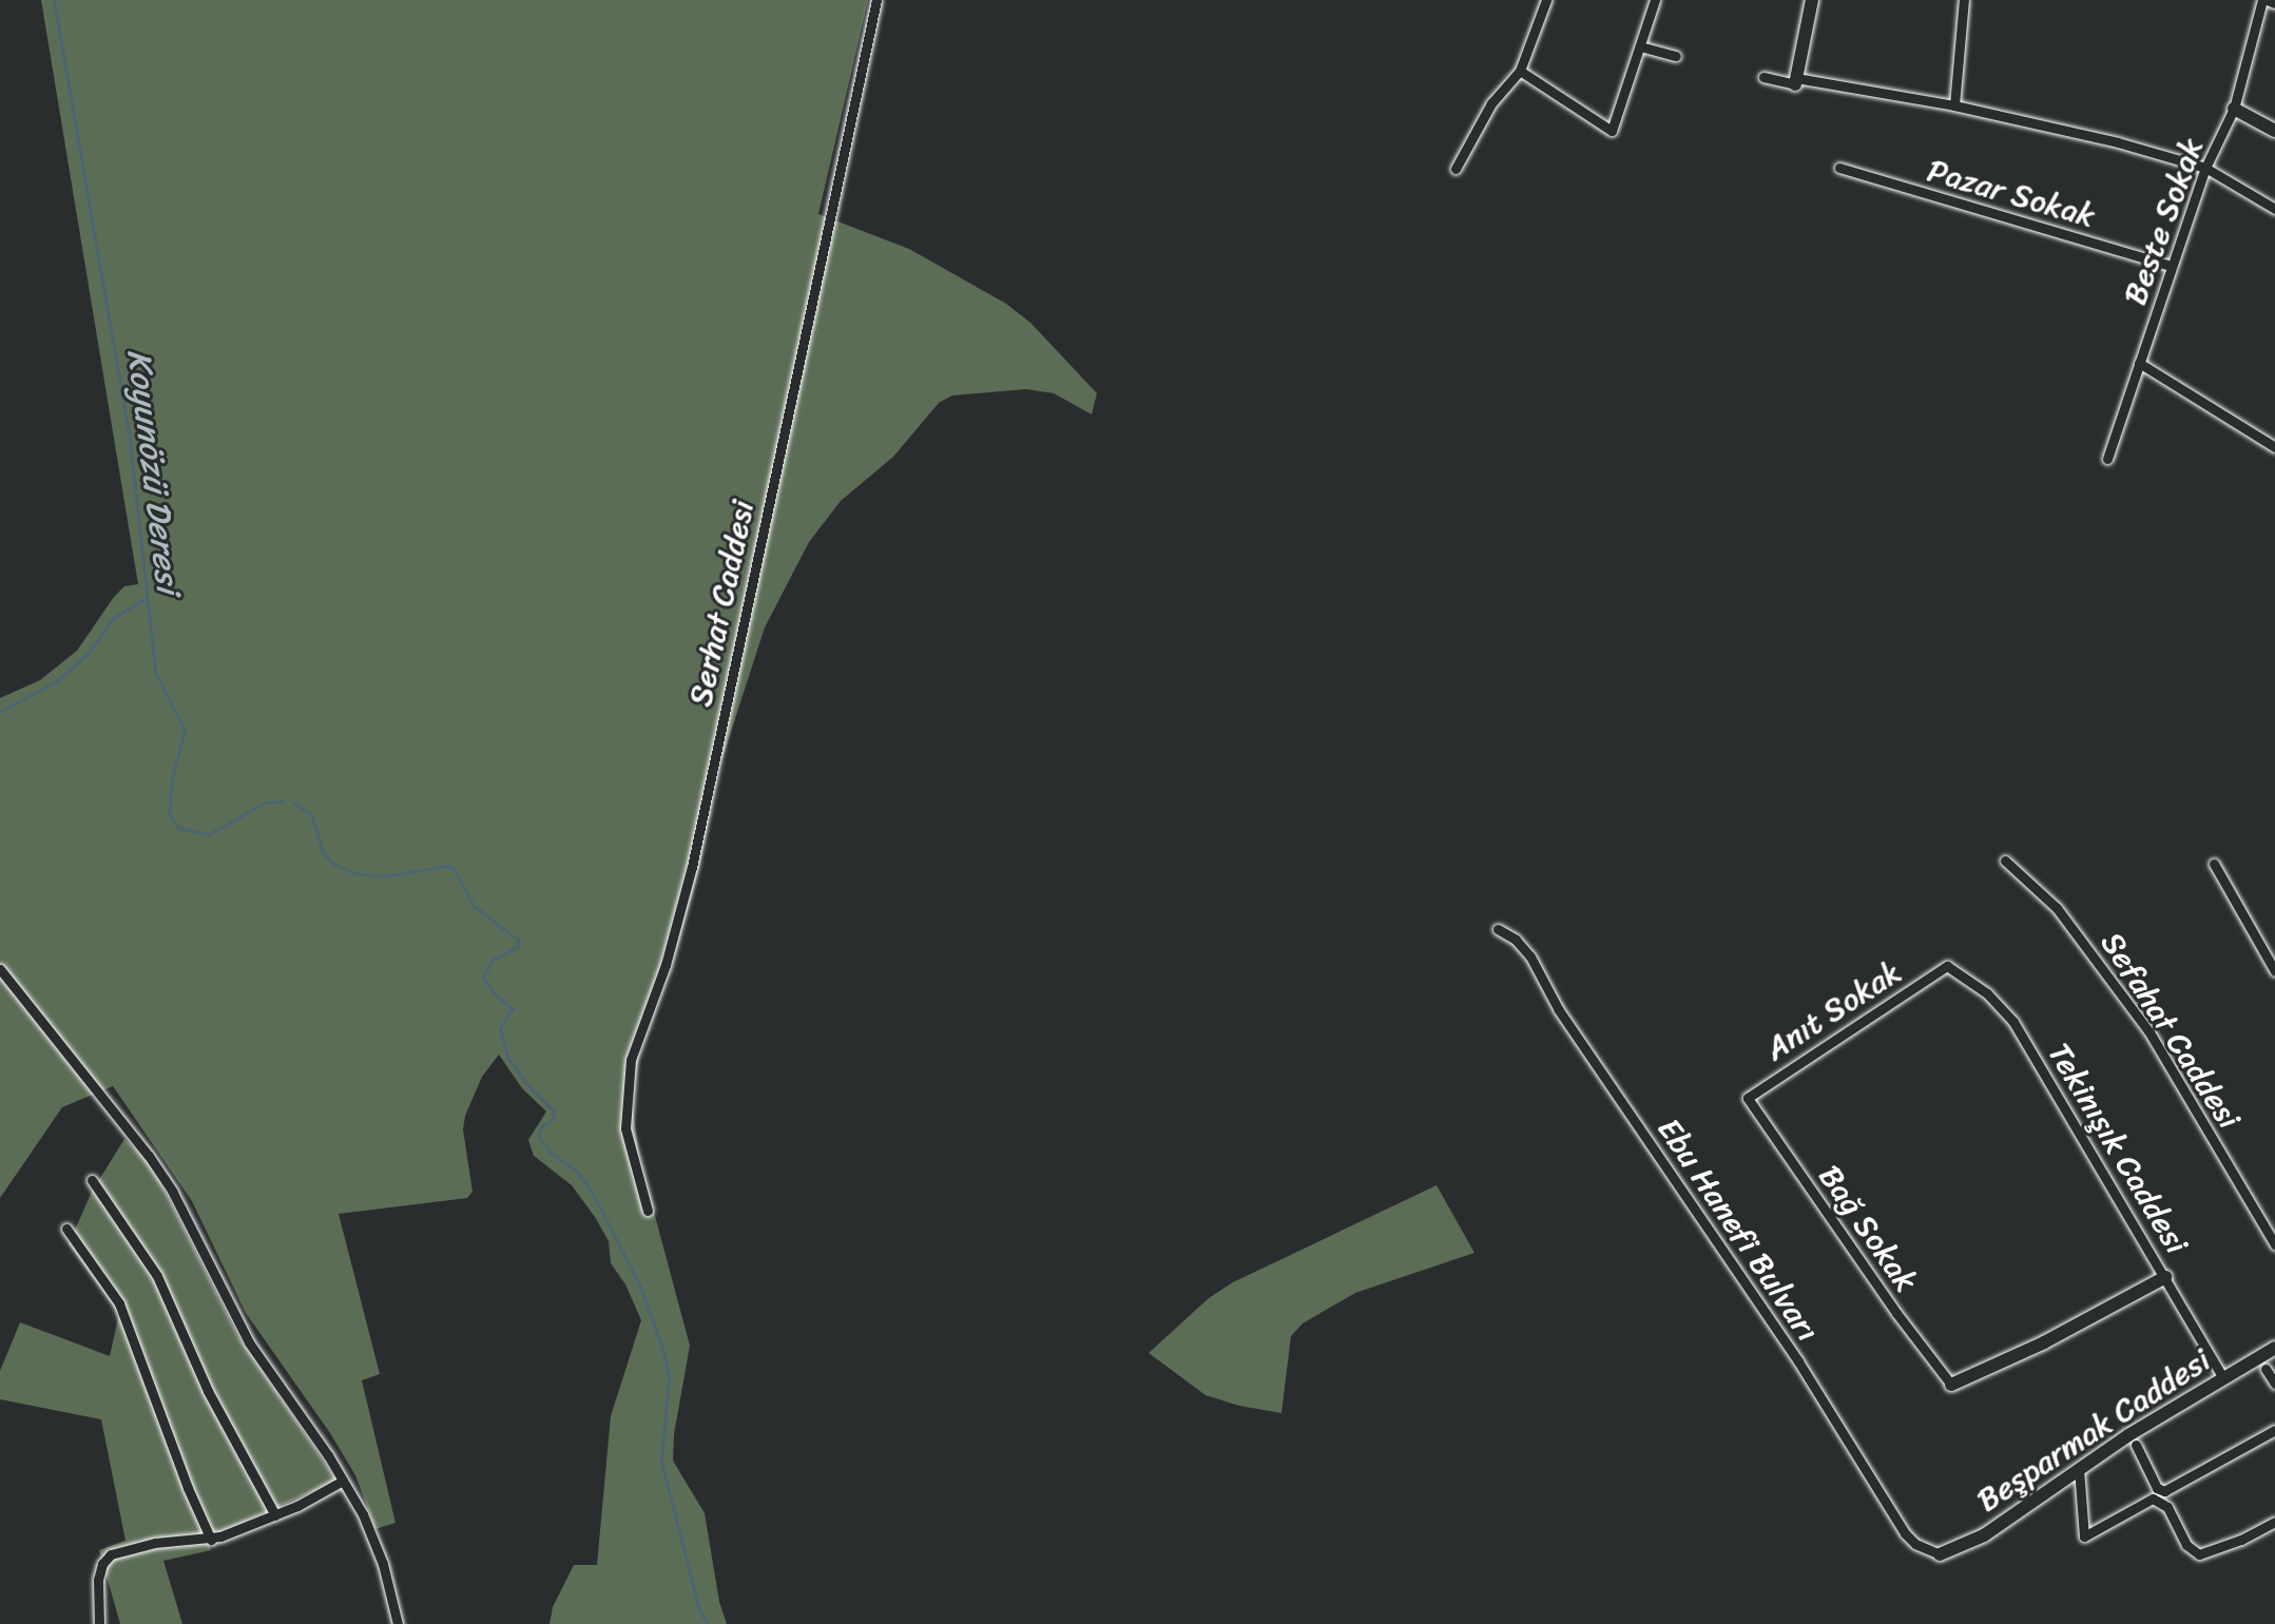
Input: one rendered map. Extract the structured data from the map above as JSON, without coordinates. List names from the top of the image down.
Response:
{
  "streets": {
    "street": [
      "Pazar Sokak",
      "Beste Sokak",
      "Serhat Caddesi",
      "Anıt Sokak",
      "Sefahat Caddesi",
      "Tekinışık Caddesi",
      "Bağ Sokak",
      "Ebu Hanefi Bulvarı",
      "Beşparmak Caddesi"
    ]
  },
  "crossings": [
    ["Pazar Sokak", "Beste Sokak"],
    ["Anıt Sokak", "Tekinışık Caddesi"],
    ["Anıt Sokak", "Bağ Sokak"],
    ["Tekinışık Caddesi", "Beşparmak Caddesi"],
    ["Ebu Hanefi Bulvarı", "Beşparmak Caddesi"]
  ],
  "water": ["Koyunözü Deresi"]
}
